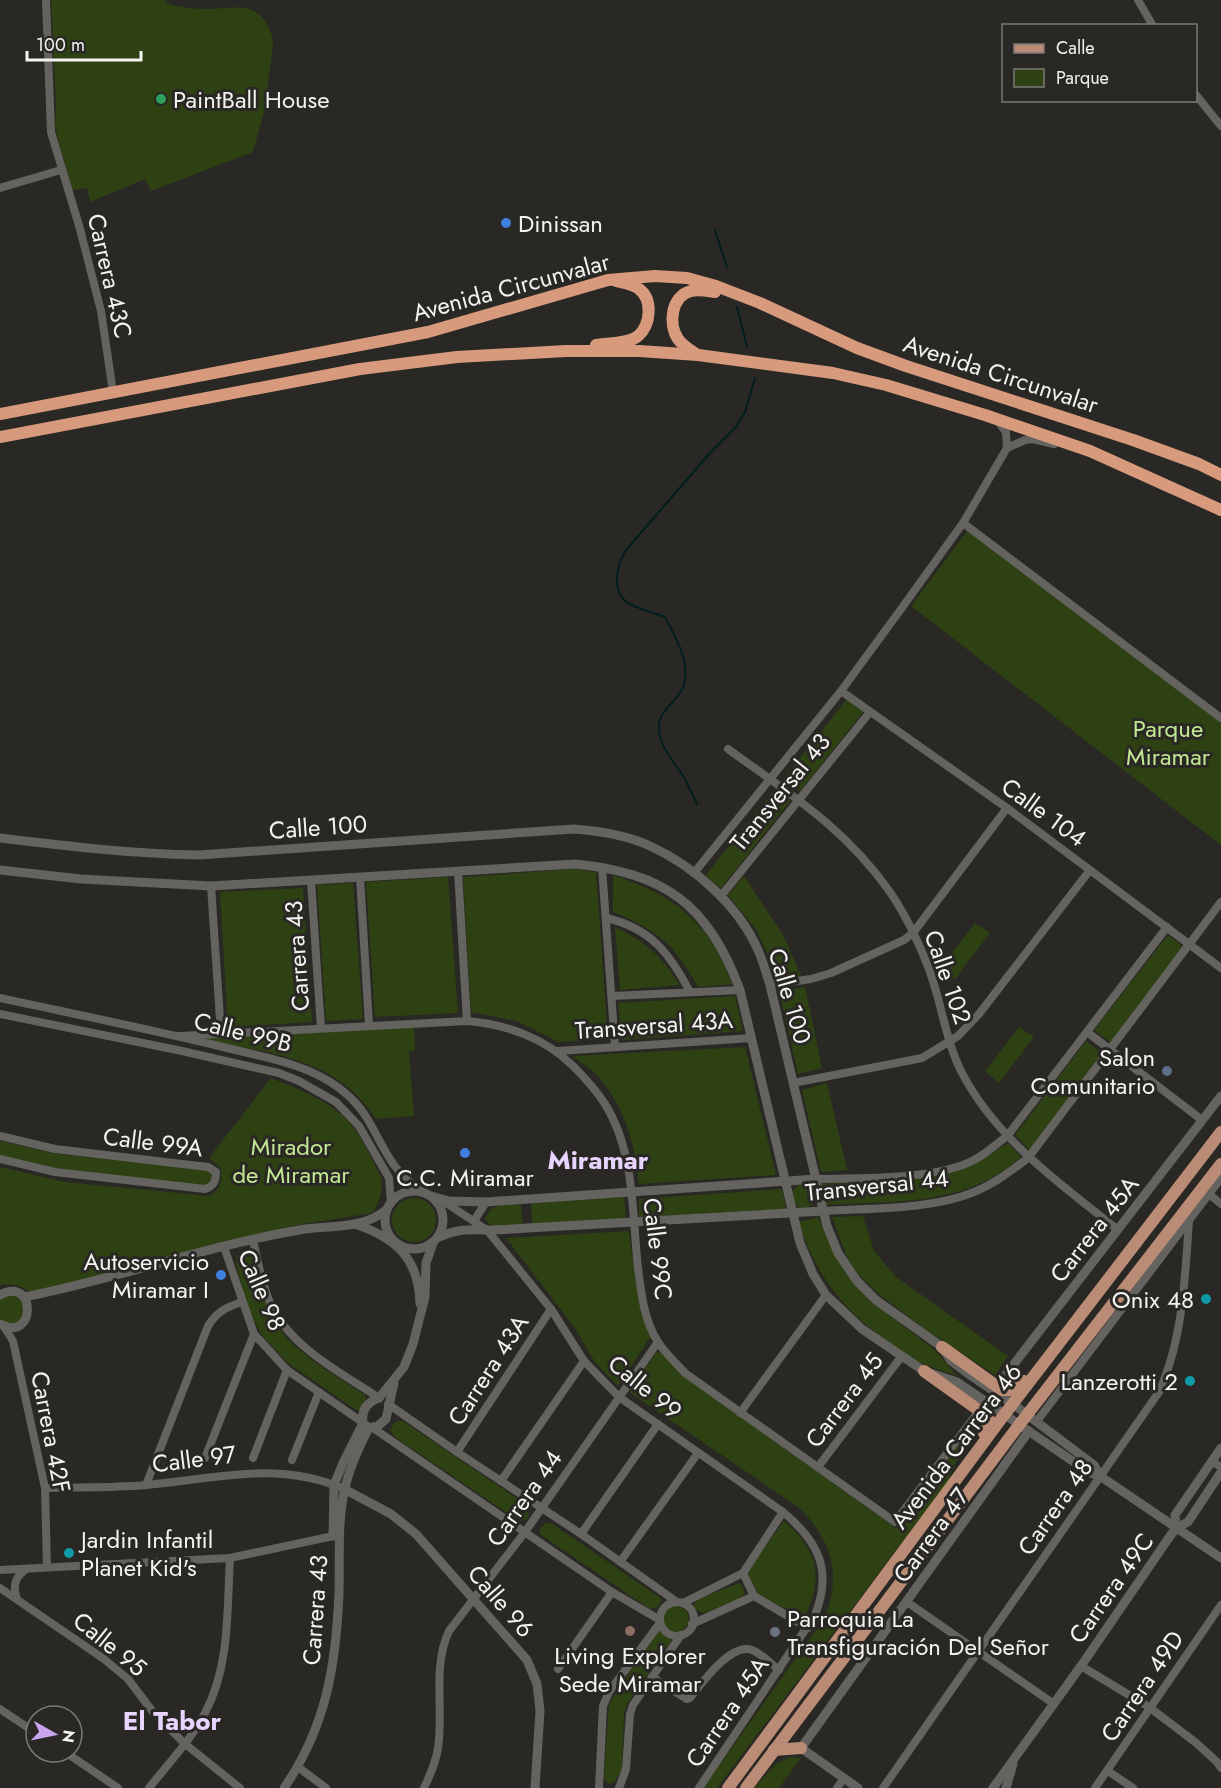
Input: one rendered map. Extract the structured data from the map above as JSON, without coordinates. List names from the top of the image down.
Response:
{
  "streets": {
    "highway": ["Avenida Circunvalar"],
    "main road": ["Avenida Carrera 46"],
    "street": [
      "Carrera 43C",
      "Transversal 43",
      "Calle 104",
      "Calle 100",
      "Carrera 43",
      "Calle 102",
      "Transversal 43A",
      "Calle 99B",
      "Calle 99A",
      "Transversal 44",
      "Carrera 45A",
      "Calle 99C",
      "Calle 98",
      "Carrera 43A",
      "Calle 99",
      "Carrera 45",
      "Carrera 42F",
      "Calle 97",
      "Carrera 44",
      "Carrera 48",
      "Carrera 47",
      "Carrera 49C",
      "Calle 96",
      "Calle 95",
      "Carrera 49D"
    ]
  },
  "crossings": [
    ["Carrera 43C", "Avenida Circunvalar"],
    ["Transversal 43", "Calle 104"],
    ["Transversal 43", "Calle 100"],
    ["Transversal 43", "Calle 102"],
    ["Calle 104", "Transversal 44"],
    ["Calle 100", "Carrera 43"],
    ["Calle 100", "Transversal 43A"],
    ["Calle 100", "Transversal 44"],
    ["Calle 100", "Carrera 45"],
    ["Calle 100", "Avenida Carrera 46"],
    ["Calle 100", "Carrera 48"],
    ["Calle 100", "Carrera 47"],
    ["Calle 100", "Carrera 49C"],
    ["Carrera 43", "Calle 99C"],
    ["Carrera 43", "Calle 98"],
    ["Carrera 43", "Calle 97"],
    ["Carrera 43", "Calle 96"],
    ["Calle 102", "Transversal 44"],
    ["Calle 102", "Carrera 45A"],
    ["Transversal 43A", "Calle 99C"],
    ["Calle 99B", "Transversal 44"],
    ["Calle 99B", "Calle 99C"],
    ["Calle 99B", "Calle 99"],
    ["Transversal 44", "Calle 99C"],
    ["Transversal 44", "Calle 99"],
    ["Carrera 45A", "Calle 99"],
    ["Calle 99C", "Carrera 45"],
    ["Calle 99C", "Carrera 44"],
    ["Calle 98", "Carrera 43A"],
    ["Calle 98", "Carrera 44"],
    ["Carrera 43A", "Calle 99"],
    ["Calle 99", "Carrera 44"],
    ["Carrera 42F", "Calle 97"],
    ["Avenida Carrera 46", "Carrera 47"],
    ["Calle 97", "Calle 96"],
    ["Carrera 44", "Calle 96"],
    ["Carrera 48", "Carrera 47"]
  ],
  "districts": ["Miramar", "El Tabor"],
  "parks": ["Parque Miramar", "Mirador de Miramar"],
  "places": [
    "PaintBall House",
    "Dinissan",
    "Salon Comunitario",
    "C.C. Miramar",
    "Autoservicio Miramar I",
    "Onix 48",
    "Lanzerotti 2",
    "Jardin Infantil Planet Kid's",
    "Living Explorer Sede Miramar",
    "Parroquia La Transfiguración Del Señor"
  ],
  "legend": ["Calle", "Parque"],
  "scale_bar": "100 m",
  "north": "right"
}
